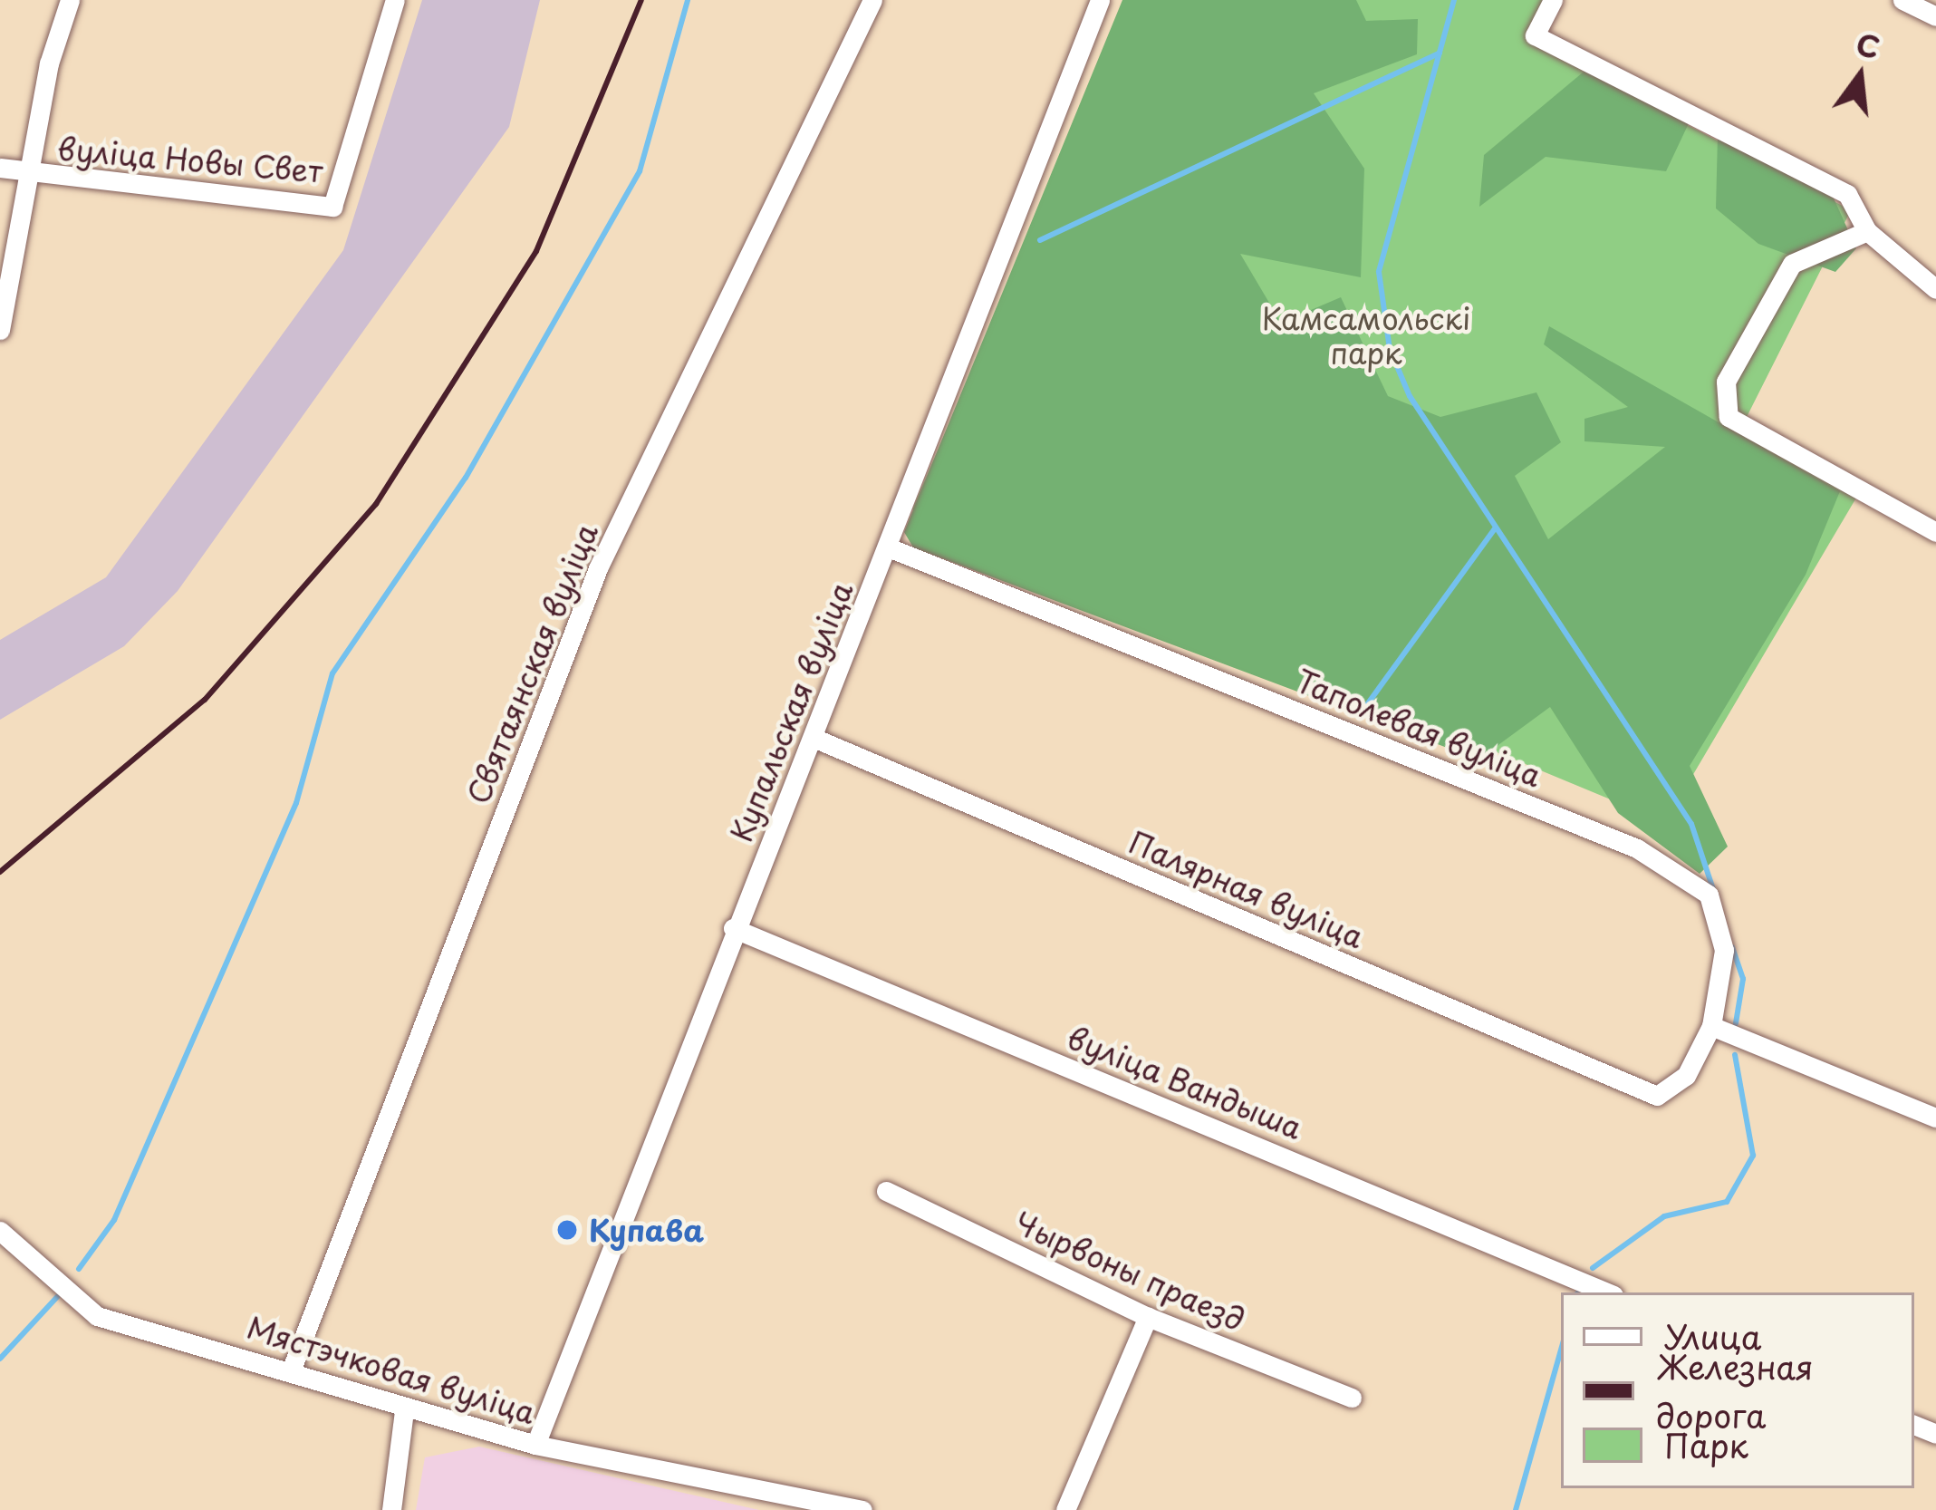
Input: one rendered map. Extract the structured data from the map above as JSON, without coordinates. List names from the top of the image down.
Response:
{
  "streets": {
    "street": [
      "вуліца Новы Свет",
      "Святаянская вуліца",
      "Купальская вуліца",
      "Таполевая вуліца",
      "Палярная вуліца",
      "вуліца Вандыша",
      "Чырвоны праезд",
      "Мястэчковая вуліца"
    ]
  },
  "crossings": [
    ["Святаянская вуліца", "Мястэчковая вуліца"],
    ["Купальская вуліца", "Таполевая вуліца"],
    ["Купальская вуліца", "Палярная вуліца"],
    ["Купальская вуліца", "вуліца Вандыша"],
    ["Купальская вуліца", "Мястэчковая вуліца"],
    ["Таполевая вуліца", "Палярная вуліца"]
  ],
  "parks": ["Камсамольскі парк"],
  "places": ["Купава"],
  "legend": ["Улица", "Железная дорога", "Парк"],
  "north": "top"
}
